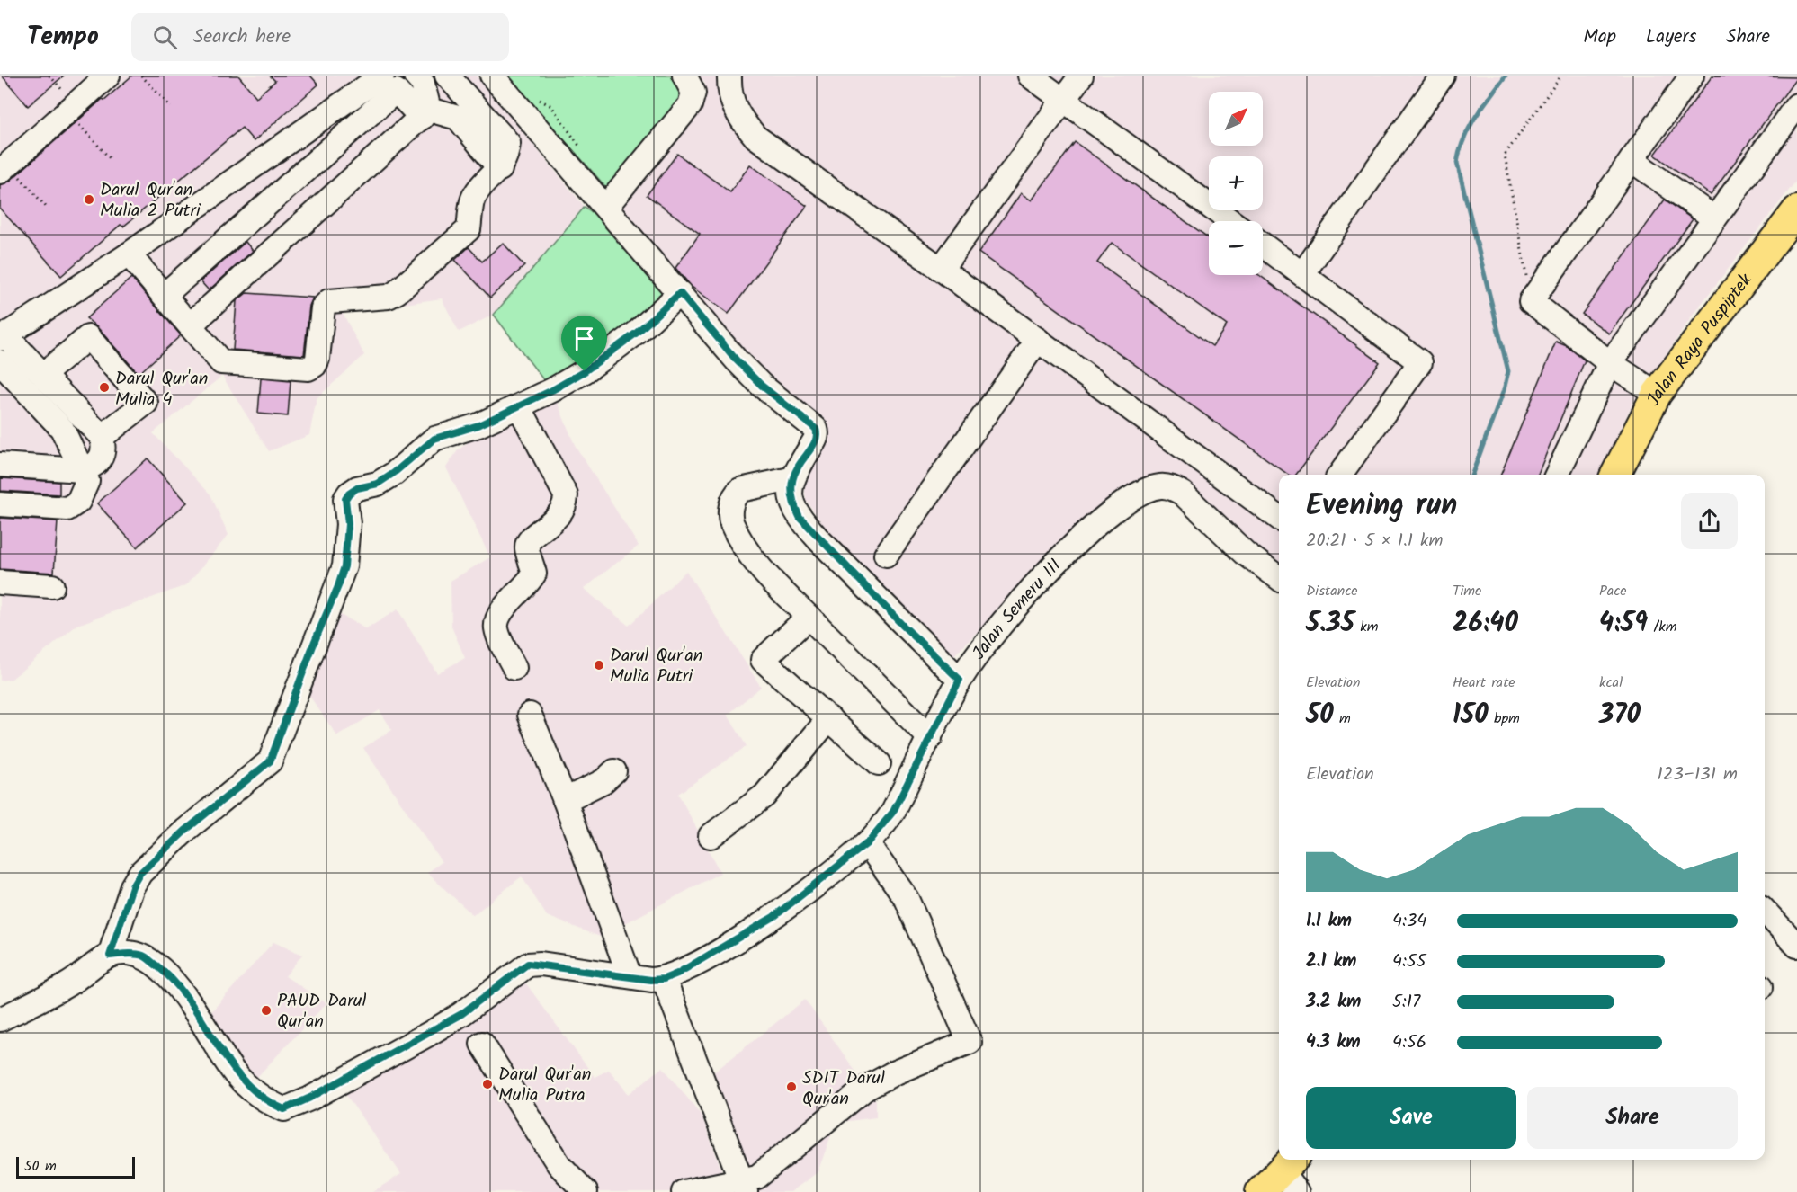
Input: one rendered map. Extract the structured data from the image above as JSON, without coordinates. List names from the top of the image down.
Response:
{
  "streets": {
    "main road": ["Jalan Raya Puspiptek"],
    "street": ["Jalan Semeru III"]
  },
  "places": [
    "Darul Qur'an Mulia 2 Putri",
    "Darul Qur'an Mulia 4",
    "Darul Qur'an Mulia Putri",
    "PAUD Darul Qur'an",
    "Darul Qur'an Mulia Putra",
    "SDIT Darul Qur'an"
  ],
  "scale_bar": "50 m",
  "north": "top right",
  "page": {
    "header": "Tempo",
    "search": "Search here",
    "nav": ["Map", "Layers", "Share"],
    "map_buttons": ["+", "−"],
    "heading": ["Evening run", "20:21 · 5 × 1.1 km"],
    "stats": [
      ["Distance", "5.35 km"],
      ["Time", "26:40"],
      ["Pace", "4:59 /km"],
      ["Elevation", "50 m"],
      ["Heart rate", "150 bpm"],
      ["kcal", "370"]
    ],
    "chart": ["Elevation", "123–131 m"],
    "list": [
      {
        "name": "1.1 km",
        "note": "4:34"
      },
      {
        "name": "2.1 km",
        "note": "4:55"
      },
      {
        "name": "3.2 km",
        "note": "5:17"
      },
      {
        "name": "4.3 km",
        "note": "4:56"
      }
    ],
    "buttons": ["Save", "Share"],
    "scale": "50 m"
  }
}
